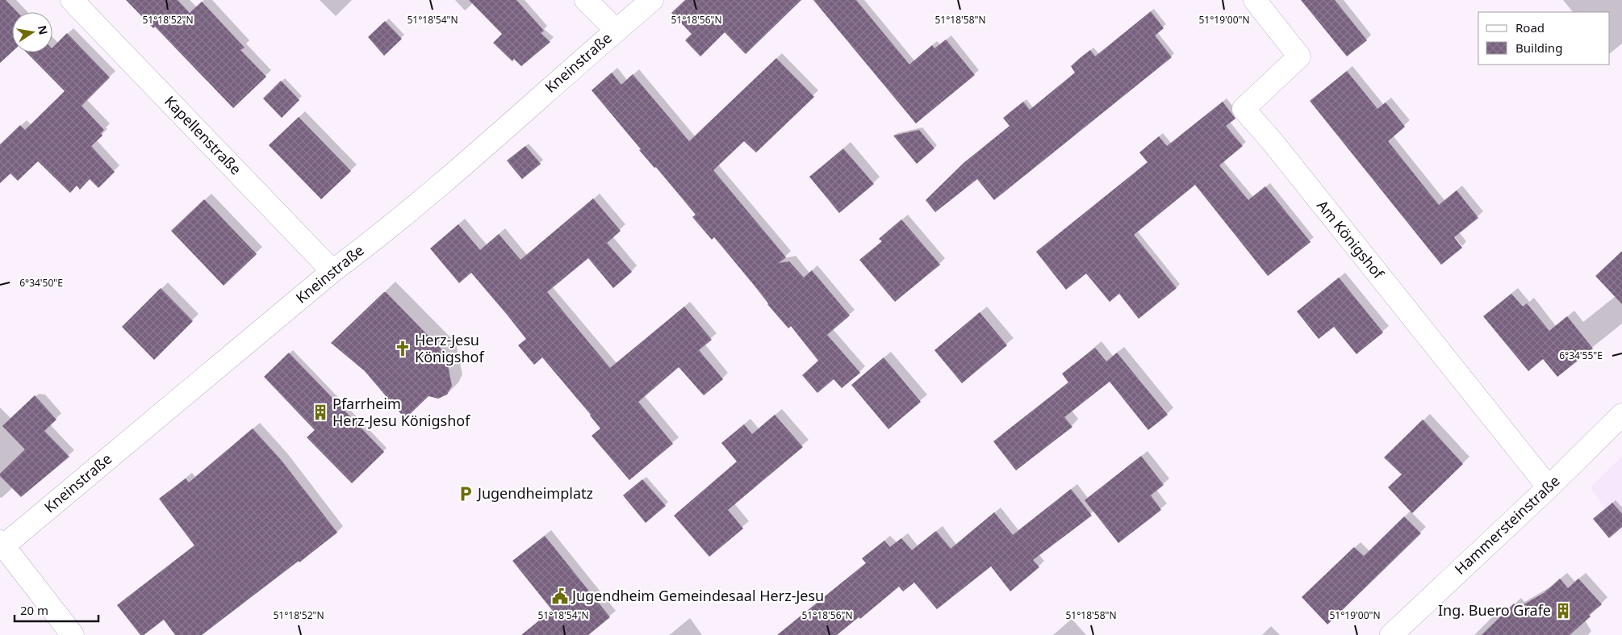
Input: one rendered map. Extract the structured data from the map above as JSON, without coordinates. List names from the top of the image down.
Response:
{
  "streets": {
    "street": [
      "Kneinstraße",
      "Kapellenstraße",
      "Am Königshof",
      "Hammersteinstraße"
    ]
  },
  "crossings": [
    ["Kneinstraße", "Kapellenstraße"],
    ["Am Königshof", "Hammersteinstraße"]
  ],
  "places": {
    "church": ["Herz-Jesu Königshof"],
    "building": ["Pfarrheim Herz-Jesu Königshof", "Ing. Buero Grafe"],
    "parking": ["Jugendheimplatz"],
    "public building": ["Jugendheim Gemeindesaal Herz-Jesu"]
  },
  "legend": ["Road", "Building"],
  "scale_bar": "20 m",
  "north": "right",
  "coordinates": [
    "51°18'52\"N",
    "51°18'54\"N",
    "51°18'56\"N",
    "51°18'58\"N",
    "51°19'00\"N",
    "6°34'50\"E",
    "6°34'55\"E"
  ]
}
